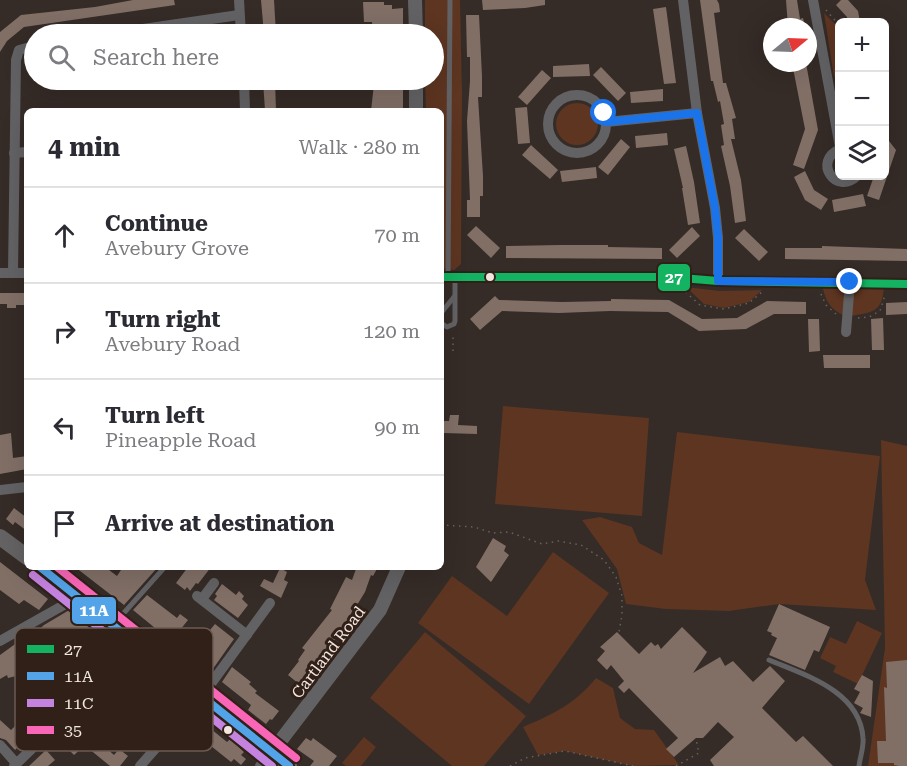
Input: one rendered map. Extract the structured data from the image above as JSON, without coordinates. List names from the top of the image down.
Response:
{
  "streets": {
    "street": ["Cartland Road"]
  },
  "lines": [
    "transit line 27",
    "transit line 11A",
    "transit line 35",
    "transit line 11C"
  ],
  "legend": [
    "27",
    "11A",
    "11C",
    "35"
  ],
  "north": "right",
  "page": {
    "map_buttons": ["+", "−"],
    "search": "Search here",
    "heading": ["4 min", "Walk · 280 m"],
    "list": [
      ["Continue", "Avebury Grove", "70 m"],
      ["Turn right", "Avebury Road", "120 m"],
      ["Turn left", "Pineapple Road", "90 m"],
      "Arrive at destination"
    ]
  }
}
